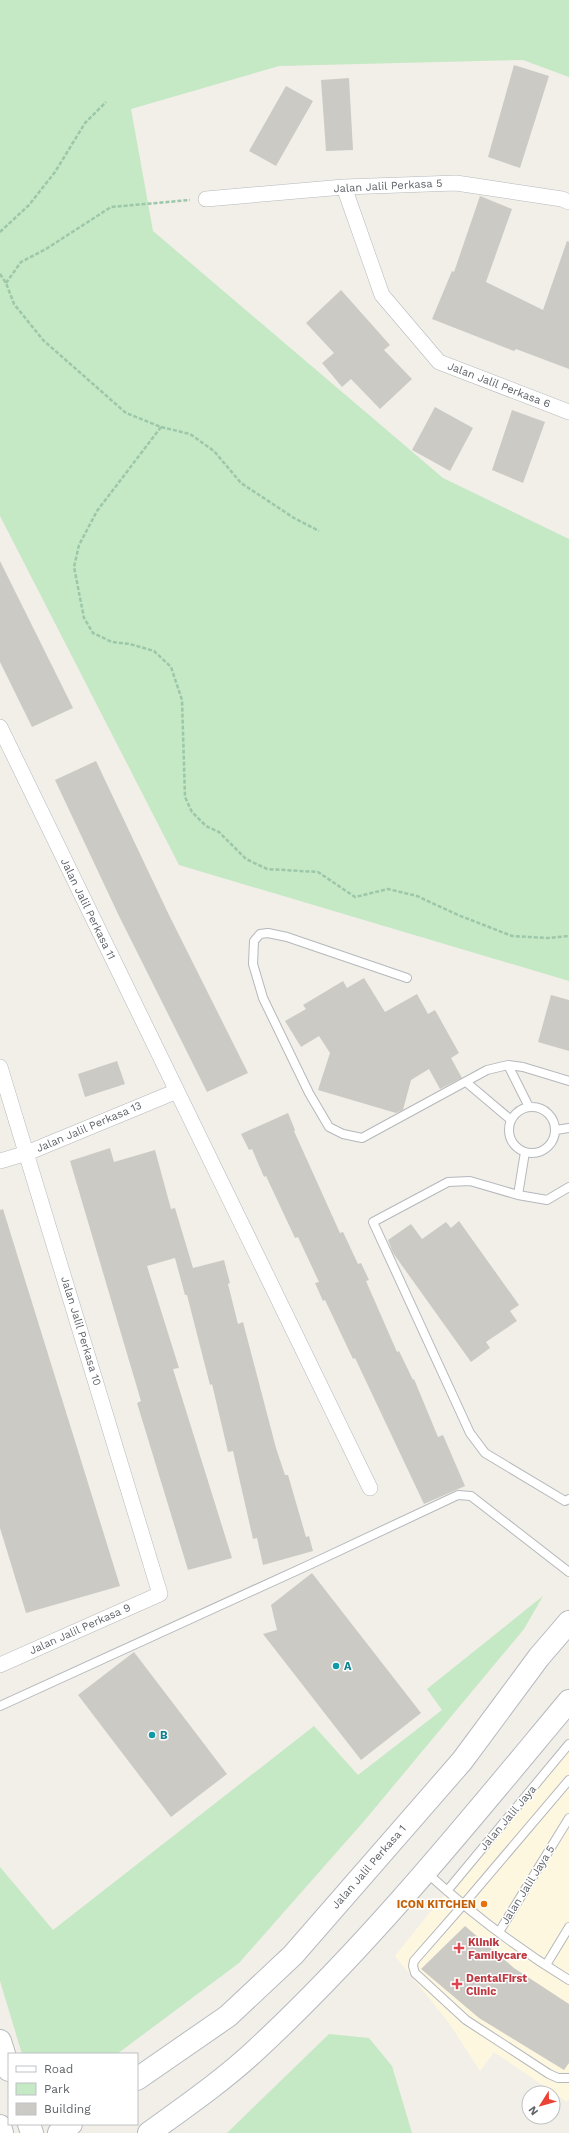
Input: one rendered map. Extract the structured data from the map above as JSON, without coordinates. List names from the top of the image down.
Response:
{
  "streets": {
    "main road": ["Jalan Jalil Perkasa 1"],
    "street": [
      "Jalan Jalil Perkasa 5",
      "Jalan Jalil Perkasa 6",
      "Jalan Jalil Perkasa 11",
      "Jalan Jalil Perkasa 13",
      "Jalan Jalil Perkasa 10",
      "Jalan Jalil Perkasa 9"
    ],
    "lane": ["Jalan Jalil Jaya", "Jalan Jalil Jaya 5"]
  },
  "crossings": [
    ["Jalan Jalil Perkasa 5", "Jalan Jalil Perkasa 6"],
    ["Jalan Jalil Perkasa 11", "Jalan Jalil Perkasa 13"],
    ["Jalan Jalil Perkasa 13", "Jalan Jalil Perkasa 10"],
    ["Jalan Jalil Perkasa 10", "Jalan Jalil Perkasa 9"]
  ],
  "places": {
    "other": ["A", "B", "ICON KITCHEN"],
    "health": ["Klinik Familycare", "DentalFirst Clinic"]
  },
  "legend": ["Road", "Park", "Building"],
  "north": "bottom left"
}
